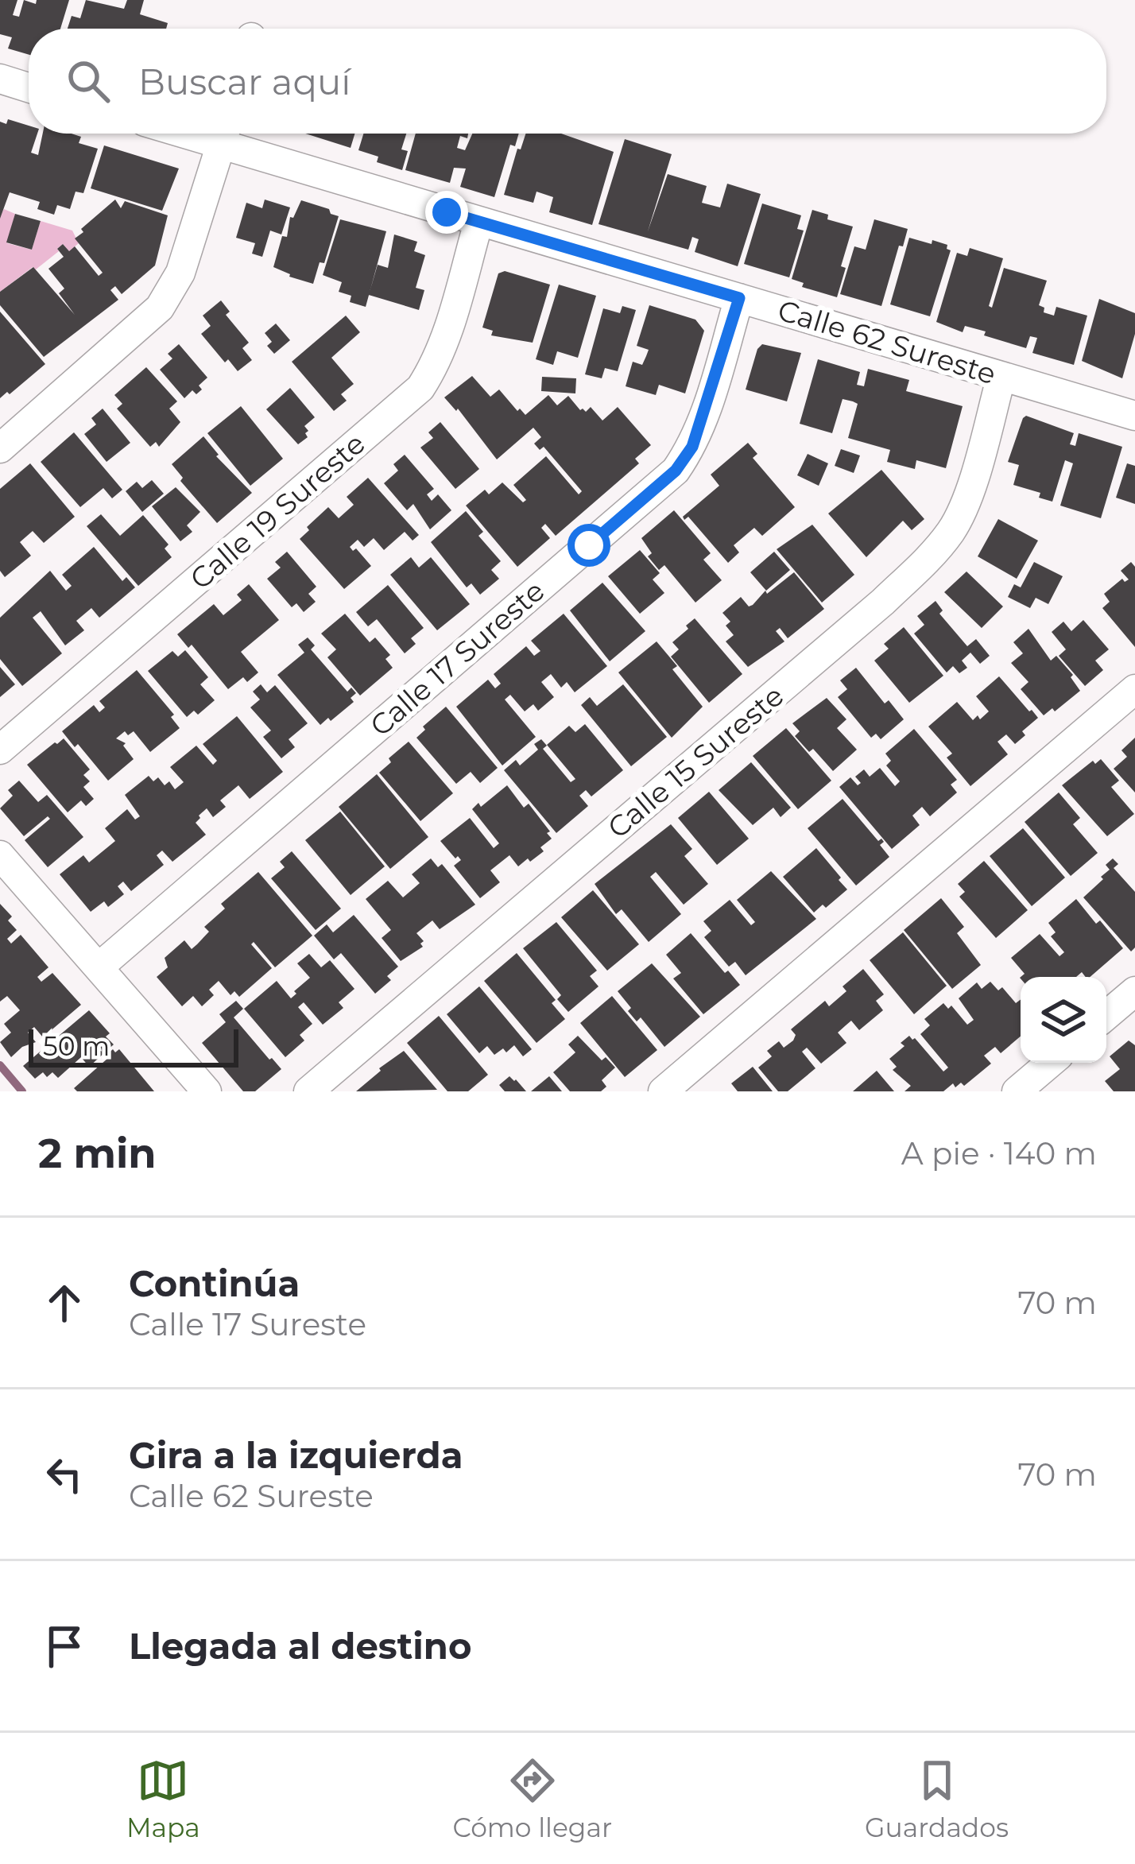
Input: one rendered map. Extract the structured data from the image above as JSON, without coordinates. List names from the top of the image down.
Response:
{
  "streets": {
    "street": [
      "Calle 62 Sureste",
      "Calle 19 Sureste",
      "Calle 17 Sureste",
      "Calle 15 Sureste"
    ]
  },
  "crossings": [
    ["Calle 62 Sureste", "Calle 19 Sureste"],
    ["Calle 62 Sureste", "Calle 17 Sureste"],
    ["Calle 62 Sureste", "Calle 15 Sureste"]
  ],
  "scale_bar": "50 m",
  "page": {
    "search": "Buscar aquí",
    "scale": "50 m",
    "heading": ["2 min", "A pie · 140 m"],
    "list": [
      ["Continúa", "Calle 17 Sureste", "70 m"],
      ["Gira a la izquierda", "Calle 62 Sureste", "70 m"],
      "Llegada al destino"
    ],
    "nav": ["Mapa", "Cómo llegar", "Guardados"]
  }
}
